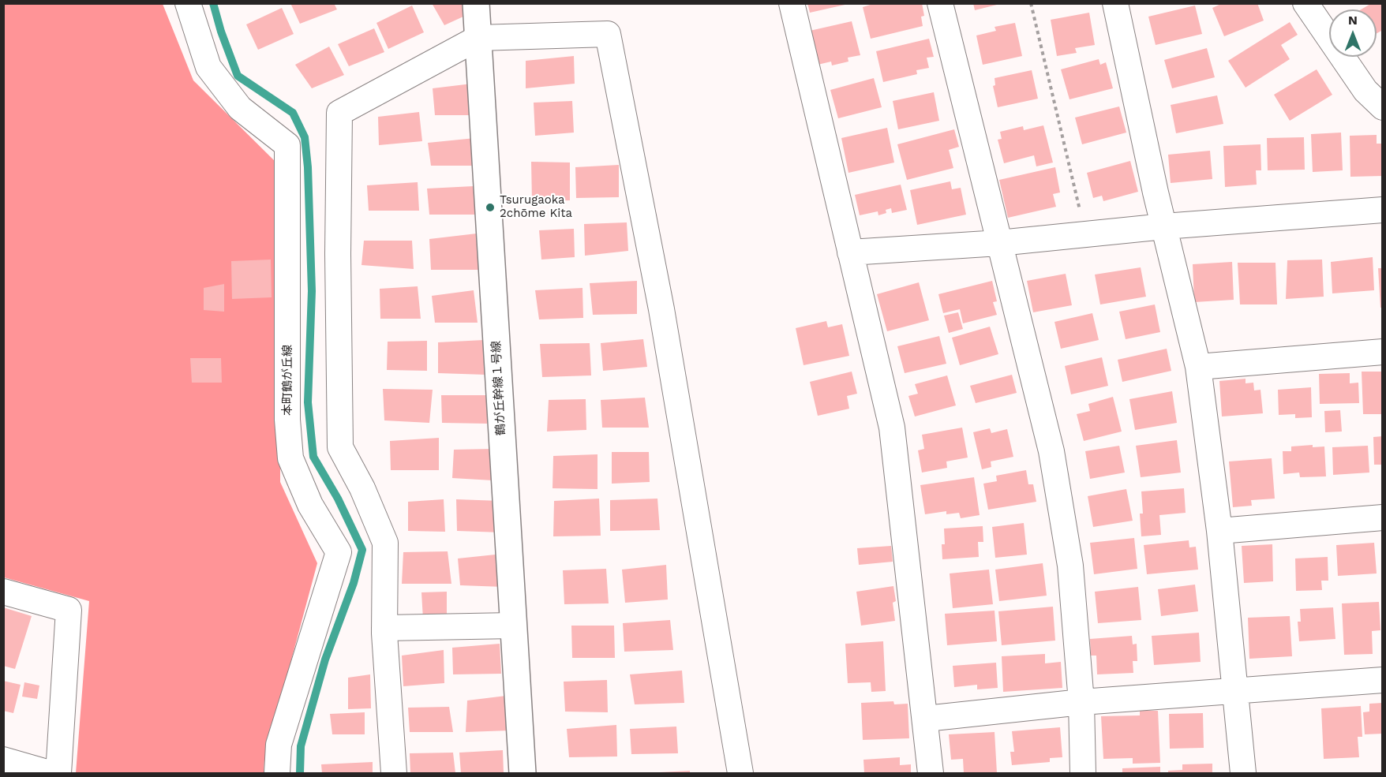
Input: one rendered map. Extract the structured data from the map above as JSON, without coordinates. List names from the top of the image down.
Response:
{
  "streets": {
    "street": ["本町鶴が丘線", "鶴が丘幹線１号線"]
  },
  "places": ["Tsurugaoka 2chōme Kita"],
  "north": "top"
}
